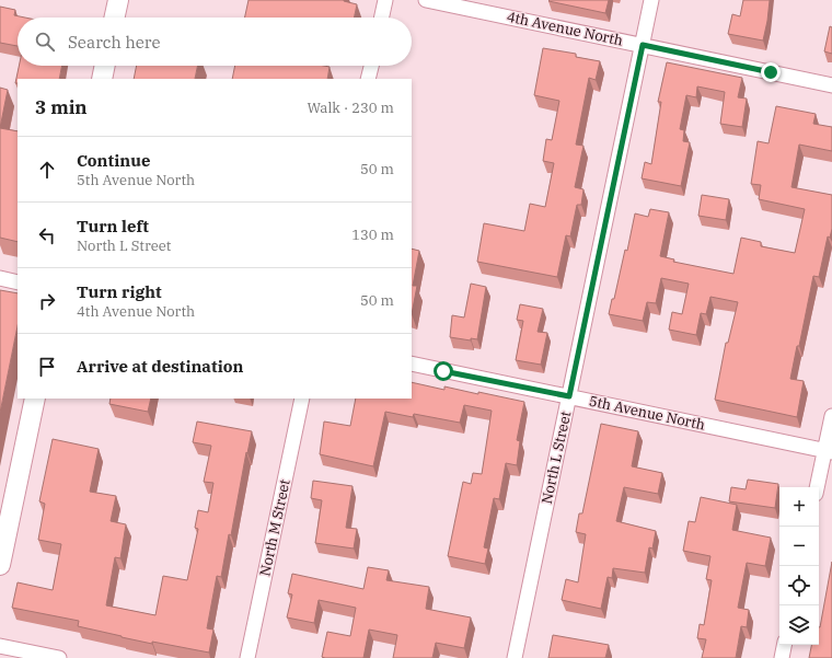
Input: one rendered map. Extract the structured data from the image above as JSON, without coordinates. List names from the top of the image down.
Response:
{
  "streets": {
    "street": [
      "4th Avenue North",
      "5th Avenue North",
      "North L Street",
      "North M Street"
    ]
  },
  "crossings": [
    ["4th Avenue North", "North L Street"],
    ["5th Avenue North", "North L Street"]
  ],
  "page": {
    "search": "Search here",
    "heading": ["3 min", "Walk · 230 m"],
    "list": [
      ["Continue", "5th Avenue North", "50 m"],
      ["Turn left", "North L Street", "130 m"],
      ["Turn right", "4th Avenue North", "50 m"],
      "Arrive at destination"
    ],
    "map_buttons": ["+", "−"]
  }
}
